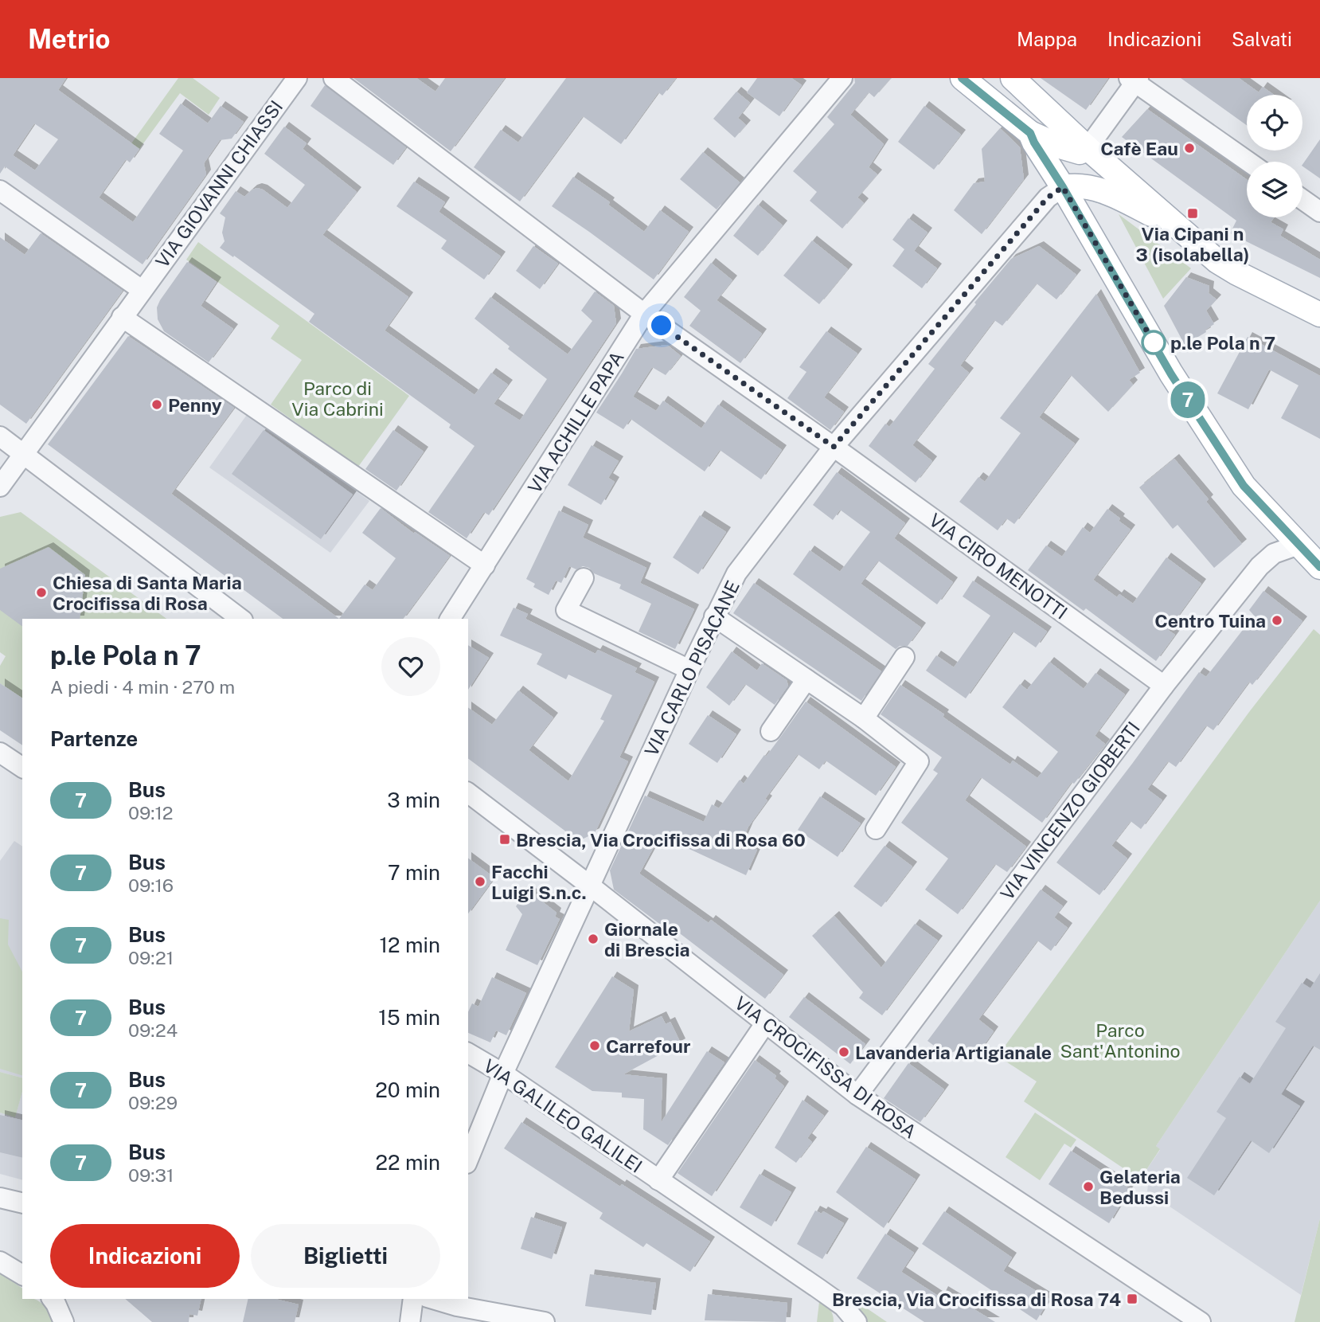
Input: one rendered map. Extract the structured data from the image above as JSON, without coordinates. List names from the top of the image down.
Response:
{
  "streets": {
    "street": [
      "VIA GIOVANNI CHIASSI",
      "VIA ACHILLE PAPA",
      "VIA CIRO MENOTTI",
      "VIA CARLO PISACANE",
      "VIA VINCENZO GIOBERTI",
      "VIA CROCIFISSA DI ROSA",
      "VIA GALILEO GALILEI"
    ]
  },
  "crossings": [
    ["VIA ACHILLE PAPA", "VIA CIRO MENOTTI"],
    ["VIA CIRO MENOTTI", "VIA CARLO PISACANE"],
    ["VIA CIRO MENOTTI", "VIA VINCENZO GIOBERTI"],
    ["VIA CARLO PISACANE", "VIA CROCIFISSA DI ROSA"],
    ["VIA CARLO PISACANE", "VIA GALILEO GALILEI"],
    ["VIA VINCENZO GIOBERTI", "VIA CROCIFISSA DI ROSA"],
    ["VIA CROCIFISSA DI ROSA", "VIA GALILEO GALILEI"]
  ],
  "parks": ["Parco di Via Cabrini", "Parco Sant'Antonino"],
  "places": {
    "other": [
      "Cafè Eau",
      "p.le Pola n 7",
      "Penny",
      "Chiesa di Santa Maria Crocifissa di Rosa",
      "Centro Tuina",
      "Facchi Luigi S.n.c.",
      "Giornale di Brescia",
      "Carrefour",
      "Lavanderia Artigianale",
      "Gelateria Bedussi"
    ],
    "transit": ["Via Cipani n 3 (isolabella)", "Brescia, Via Crocifissa di Rosa 60", "Brescia, Via Crocifissa di Rosa 74"]
  },
  "lines": ["bus line 7"],
  "page": {
    "header": "Metrio",
    "nav": ["Mappa", "Indicazioni", "Salvati"],
    "on_map": "7",
    "heading": [
      ["p.le Pola n 7", "A piedi · 4 min · 270 m"],
      "Partenze"
    ],
    "list": [
      {
        "mark": "7",
        "name": "Bus",
        "note": "09:12",
        "value": "3 min"
      },
      {
        "mark": "7",
        "name": "Bus",
        "note": "09:16",
        "value": "7 min"
      },
      {
        "mark": "7",
        "name": "Bus",
        "note": "09:21",
        "value": "12 min"
      },
      {
        "mark": "7",
        "name": "Bus",
        "note": "09:24",
        "value": "15 min"
      },
      {
        "mark": "7",
        "name": "Bus",
        "note": "09:29",
        "value": "20 min"
      },
      {
        "mark": "7",
        "name": "Bus",
        "note": "09:31",
        "value": "22 min"
      }
    ],
    "buttons": ["Indicazioni", "Biglietti"]
  }
}
